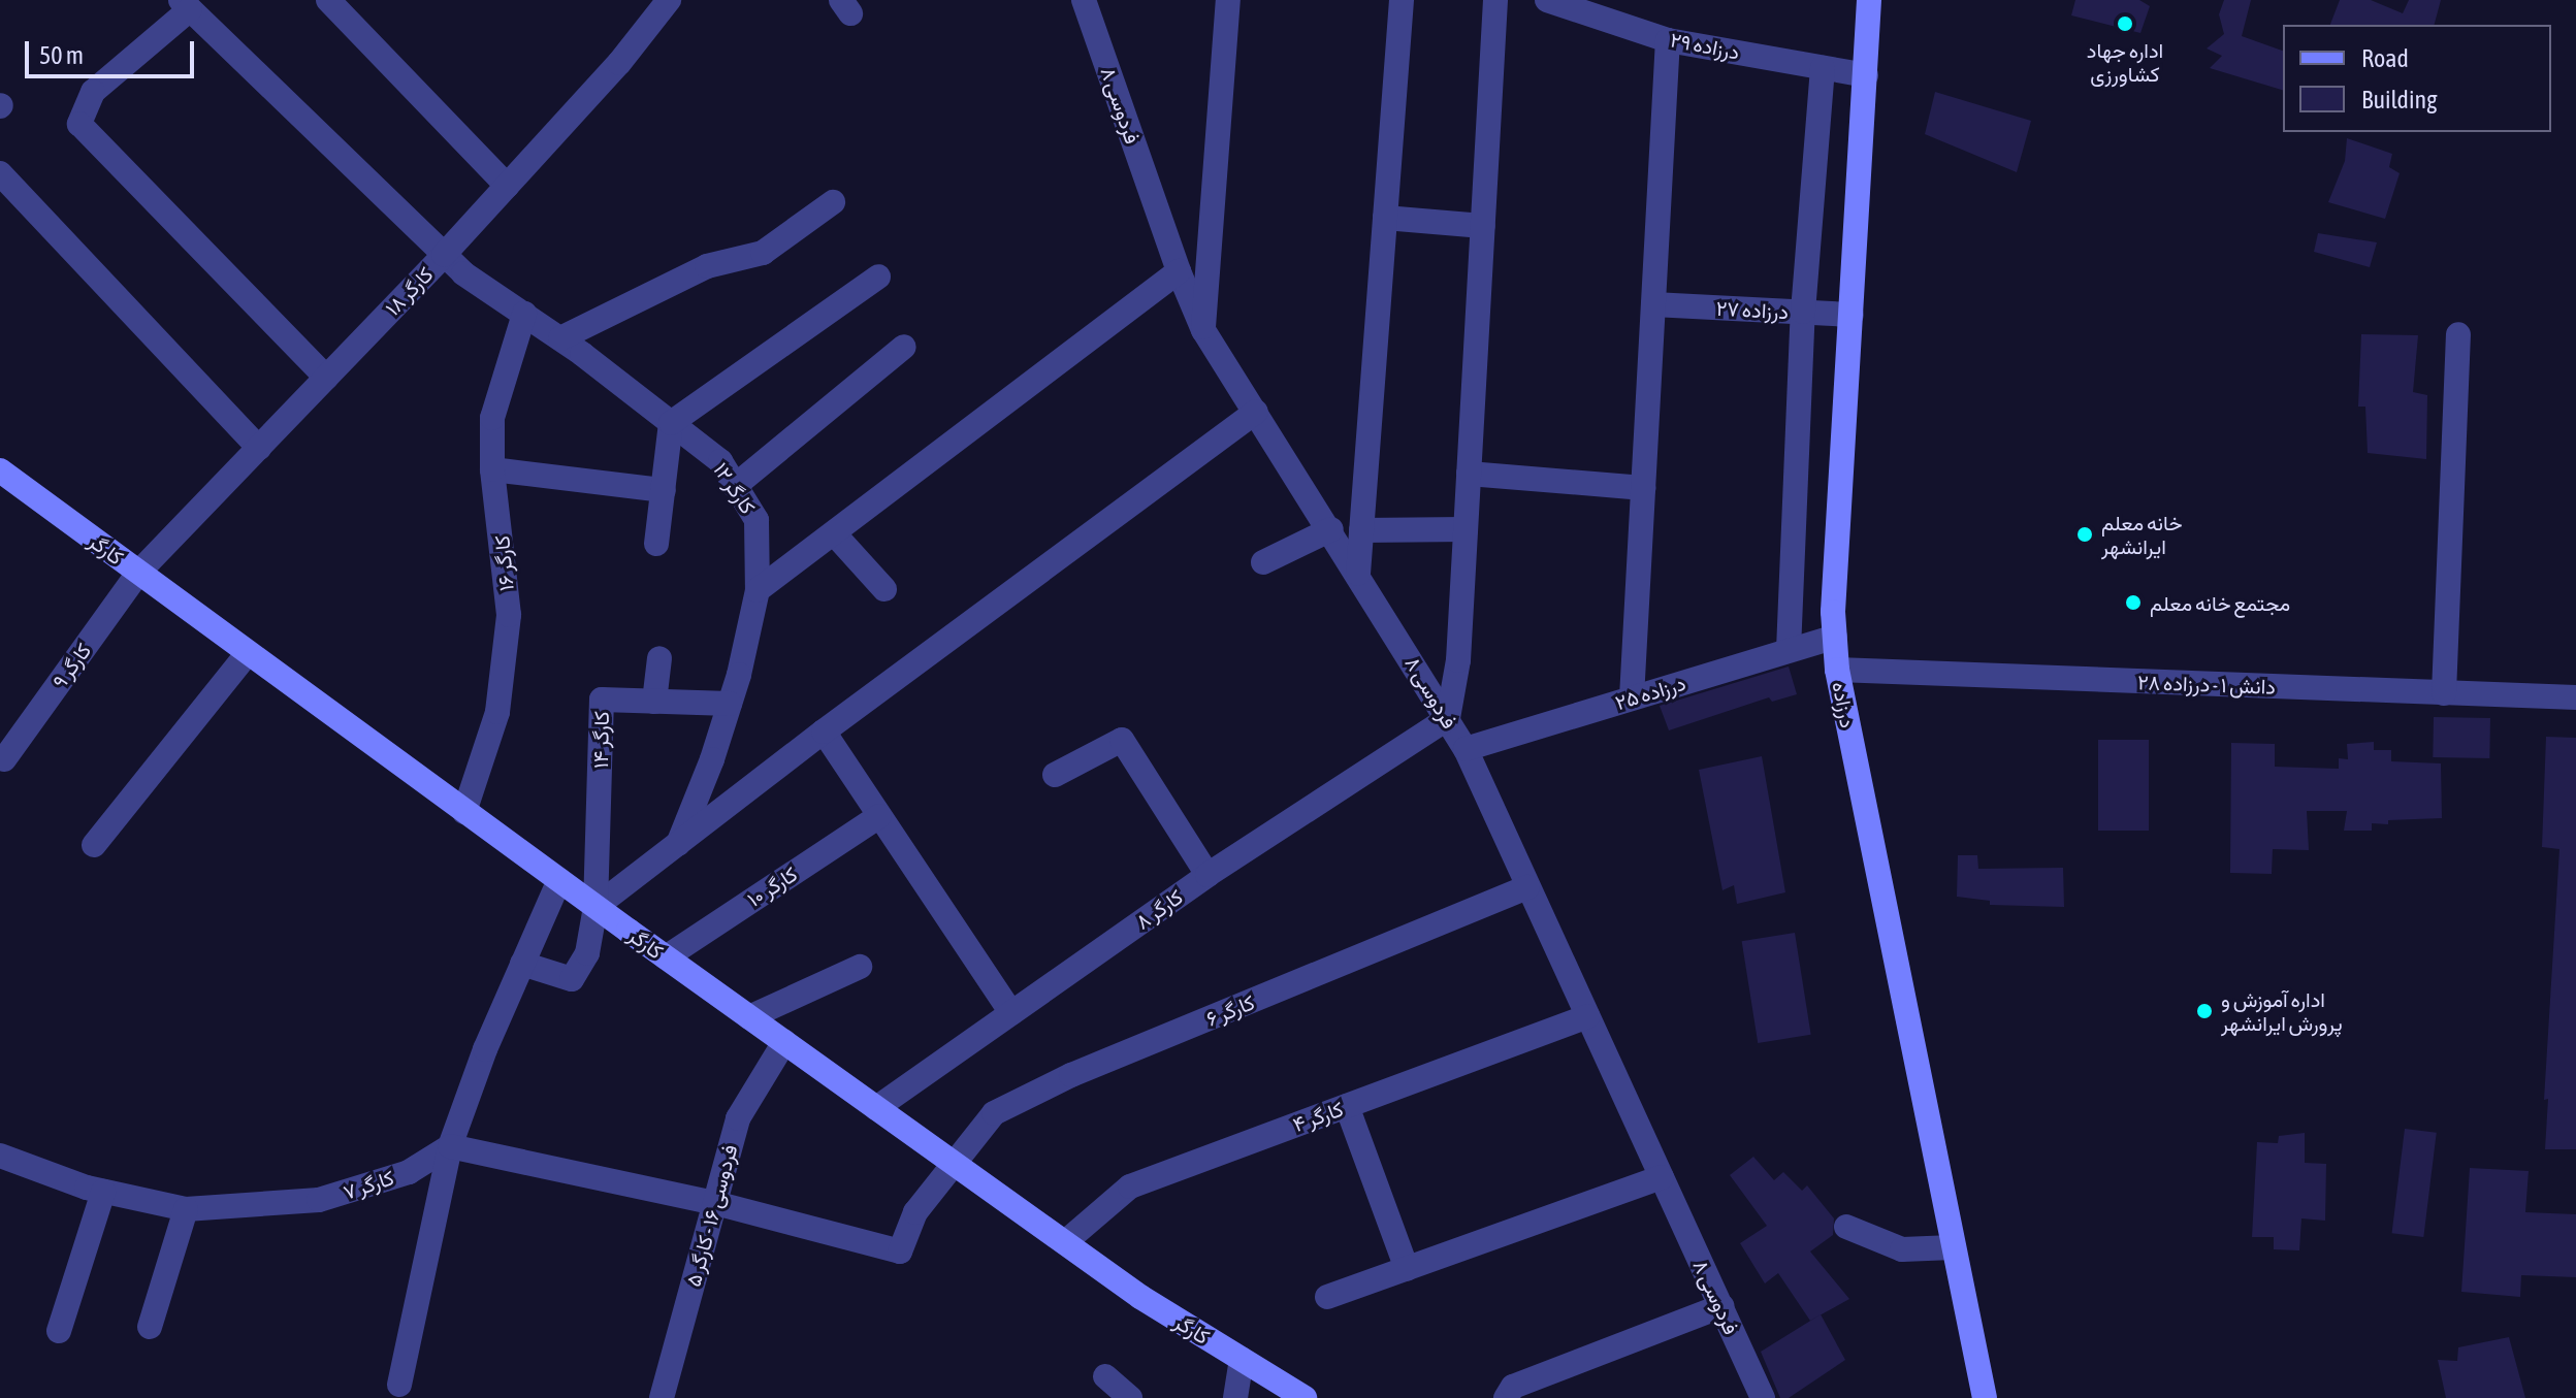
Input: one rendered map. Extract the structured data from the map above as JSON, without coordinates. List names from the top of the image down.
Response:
{
  "streets": {
    "street": [
      "درزاده ۲۹",
      "فردوسی ۸",
      "کارگر ۱۸",
      "درزاده ۲۷",
      "کارگر ۱۲",
      "کارگر",
      "کارگر ۱۶",
      "کارگر ۹",
      "دانش ۱ - درزاده ۲۸",
      "درزاده ۲۵",
      "درزاده",
      "کارگر ۱۴",
      "کارگر ۱۰",
      "کارگر ۸",
      "کارگر ۶",
      "کارگر ۴",
      "کارگر ۷",
      "فردوسی ۱۶ - کارگر ۵"
    ]
  },
  "crossings": [
    ["درزاده ۲۹", "درزاده"],
    ["فردوسی ۸", "درزاده ۲۵"],
    ["فردوسی ۸", "کارگر ۸"],
    ["فردوسی ۸", "کارگر ۶"],
    ["فردوسی ۸", "کارگر ۴"],
    ["کارگر ۱۸", "کارگر ۱۲"],
    ["کارگر ۱۸", "کارگر"],
    ["کارگر ۱۸", "کارگر ۹"],
    ["درزاده ۲۷", "درزاده"],
    ["کارگر ۱۲", "کارگر ۱۶"],
    ["کارگر ۱۲", "کارگر ۱۴"],
    ["کارگر", "کارگر ۱۶"],
    ["کارگر", "کارگر ۹"],
    ["کارگر", "کارگر ۱۴"],
    ["کارگر", "کارگر ۱۰"],
    ["کارگر", "کارگر ۸"],
    ["کارگر", "کارگر ۶"],
    ["کارگر", "کارگر ۴"],
    ["کارگر", "فردوسی ۱۶ - کارگر ۵"],
    ["دانش ۱ - درزاده ۲۸", "درزاده"],
    ["درزاده ۲۵", "درزاده"],
    ["کارگر ۶", "فردوسی ۱۶ - کارگر ۵"]
  ],
  "places": [
    "اداره جهاد کشاورزی",
    "خانه معلم ایرانشهر",
    "مجتمع خانه معلم",
    "اداره آموزش و پرورش ایرانشهر"
  ],
  "legend": ["Road", "Building"],
  "scale_bar": "50 m"
}
